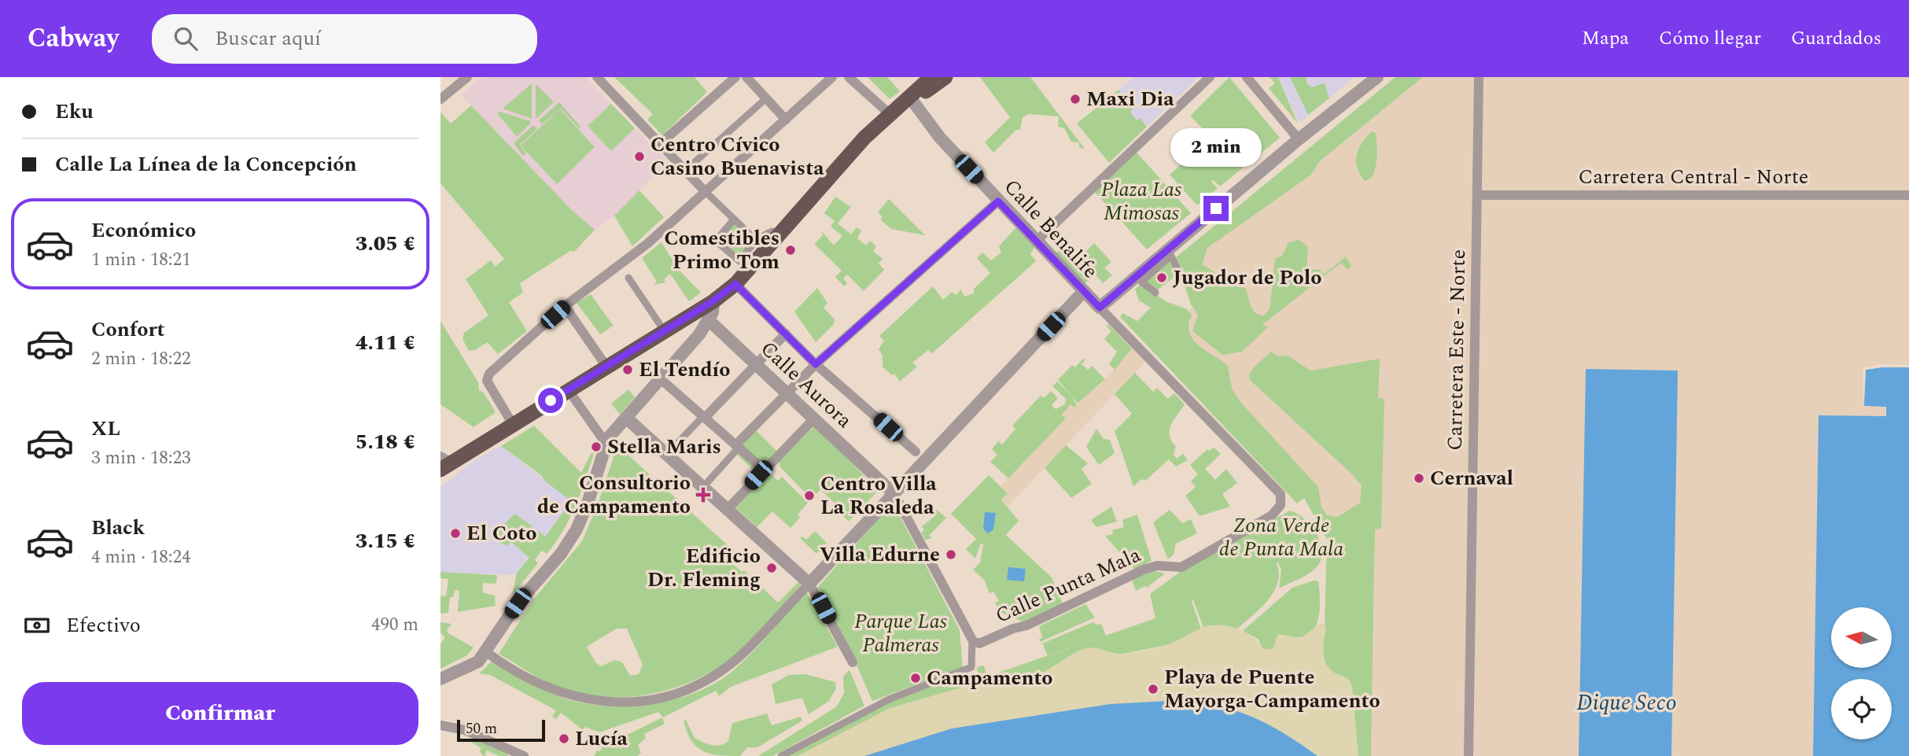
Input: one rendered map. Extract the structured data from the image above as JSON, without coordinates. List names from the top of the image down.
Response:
{
  "streets": {
    "street": [
      "Carretera Central - Norte",
      "Calle Benalife",
      "Carretera Este - Norte",
      "Calle Aurora",
      "Calle Punta Mala"
    ]
  },
  "crossings": [
    ["Carretera Central - Norte", "Carretera Este - Norte"],
    ["Calle Benalife", "Calle Punta Mala"],
    ["Calle Aurora", "Calle Punta Mala"]
  ],
  "water": ["Dique Seco"],
  "parks": ["Plaza Las Mimosas", "Zona Verde de Punta Mala", "Parque Las Palmeras"],
  "places": {
    "other": [
      "Maxi Dia",
      "Centro Cívico Casino Buenavista",
      "Comestibles Primo Tom",
      "Jugador de Polo",
      "El Tendío",
      "Stella Maris",
      "Cernaval",
      "Centro Villa La Rosaleda",
      "El Coto",
      "Villa Edurne",
      "Edificio Dr. Fleming",
      "Campamento",
      "Playa de Puente Mayorga-Campamento",
      "Lucía"
    ],
    "health": ["Consultorio de Campamento"]
  },
  "scale_bar": "50 m",
  "north": "left",
  "page": {
    "header": "Cabway",
    "search": "Buscar aquí",
    "nav": ["Mapa", "Cómo llegar", "Guardados"],
    "banner": ["Eku", "Calle La Línea de la Concepción"],
    "bubble": "2 min",
    "list": [
      {
        "name": "Económico",
        "note": "1 min · 18:21",
        "value": "3.05 €"
      },
      {
        "name": "Confort",
        "note": "2 min · 18:22",
        "value": "4.11 €"
      },
      {
        "name": "XL",
        "note": "3 min · 18:23",
        "value": "5.18 €"
      },
      {
        "name": "Black",
        "note": "4 min · 18:24",
        "value": "3.15 €"
      }
    ],
    "pay": ["Efectivo", "490 m"],
    "buttons": "Confirmar",
    "scale": "50 m"
  }
}
